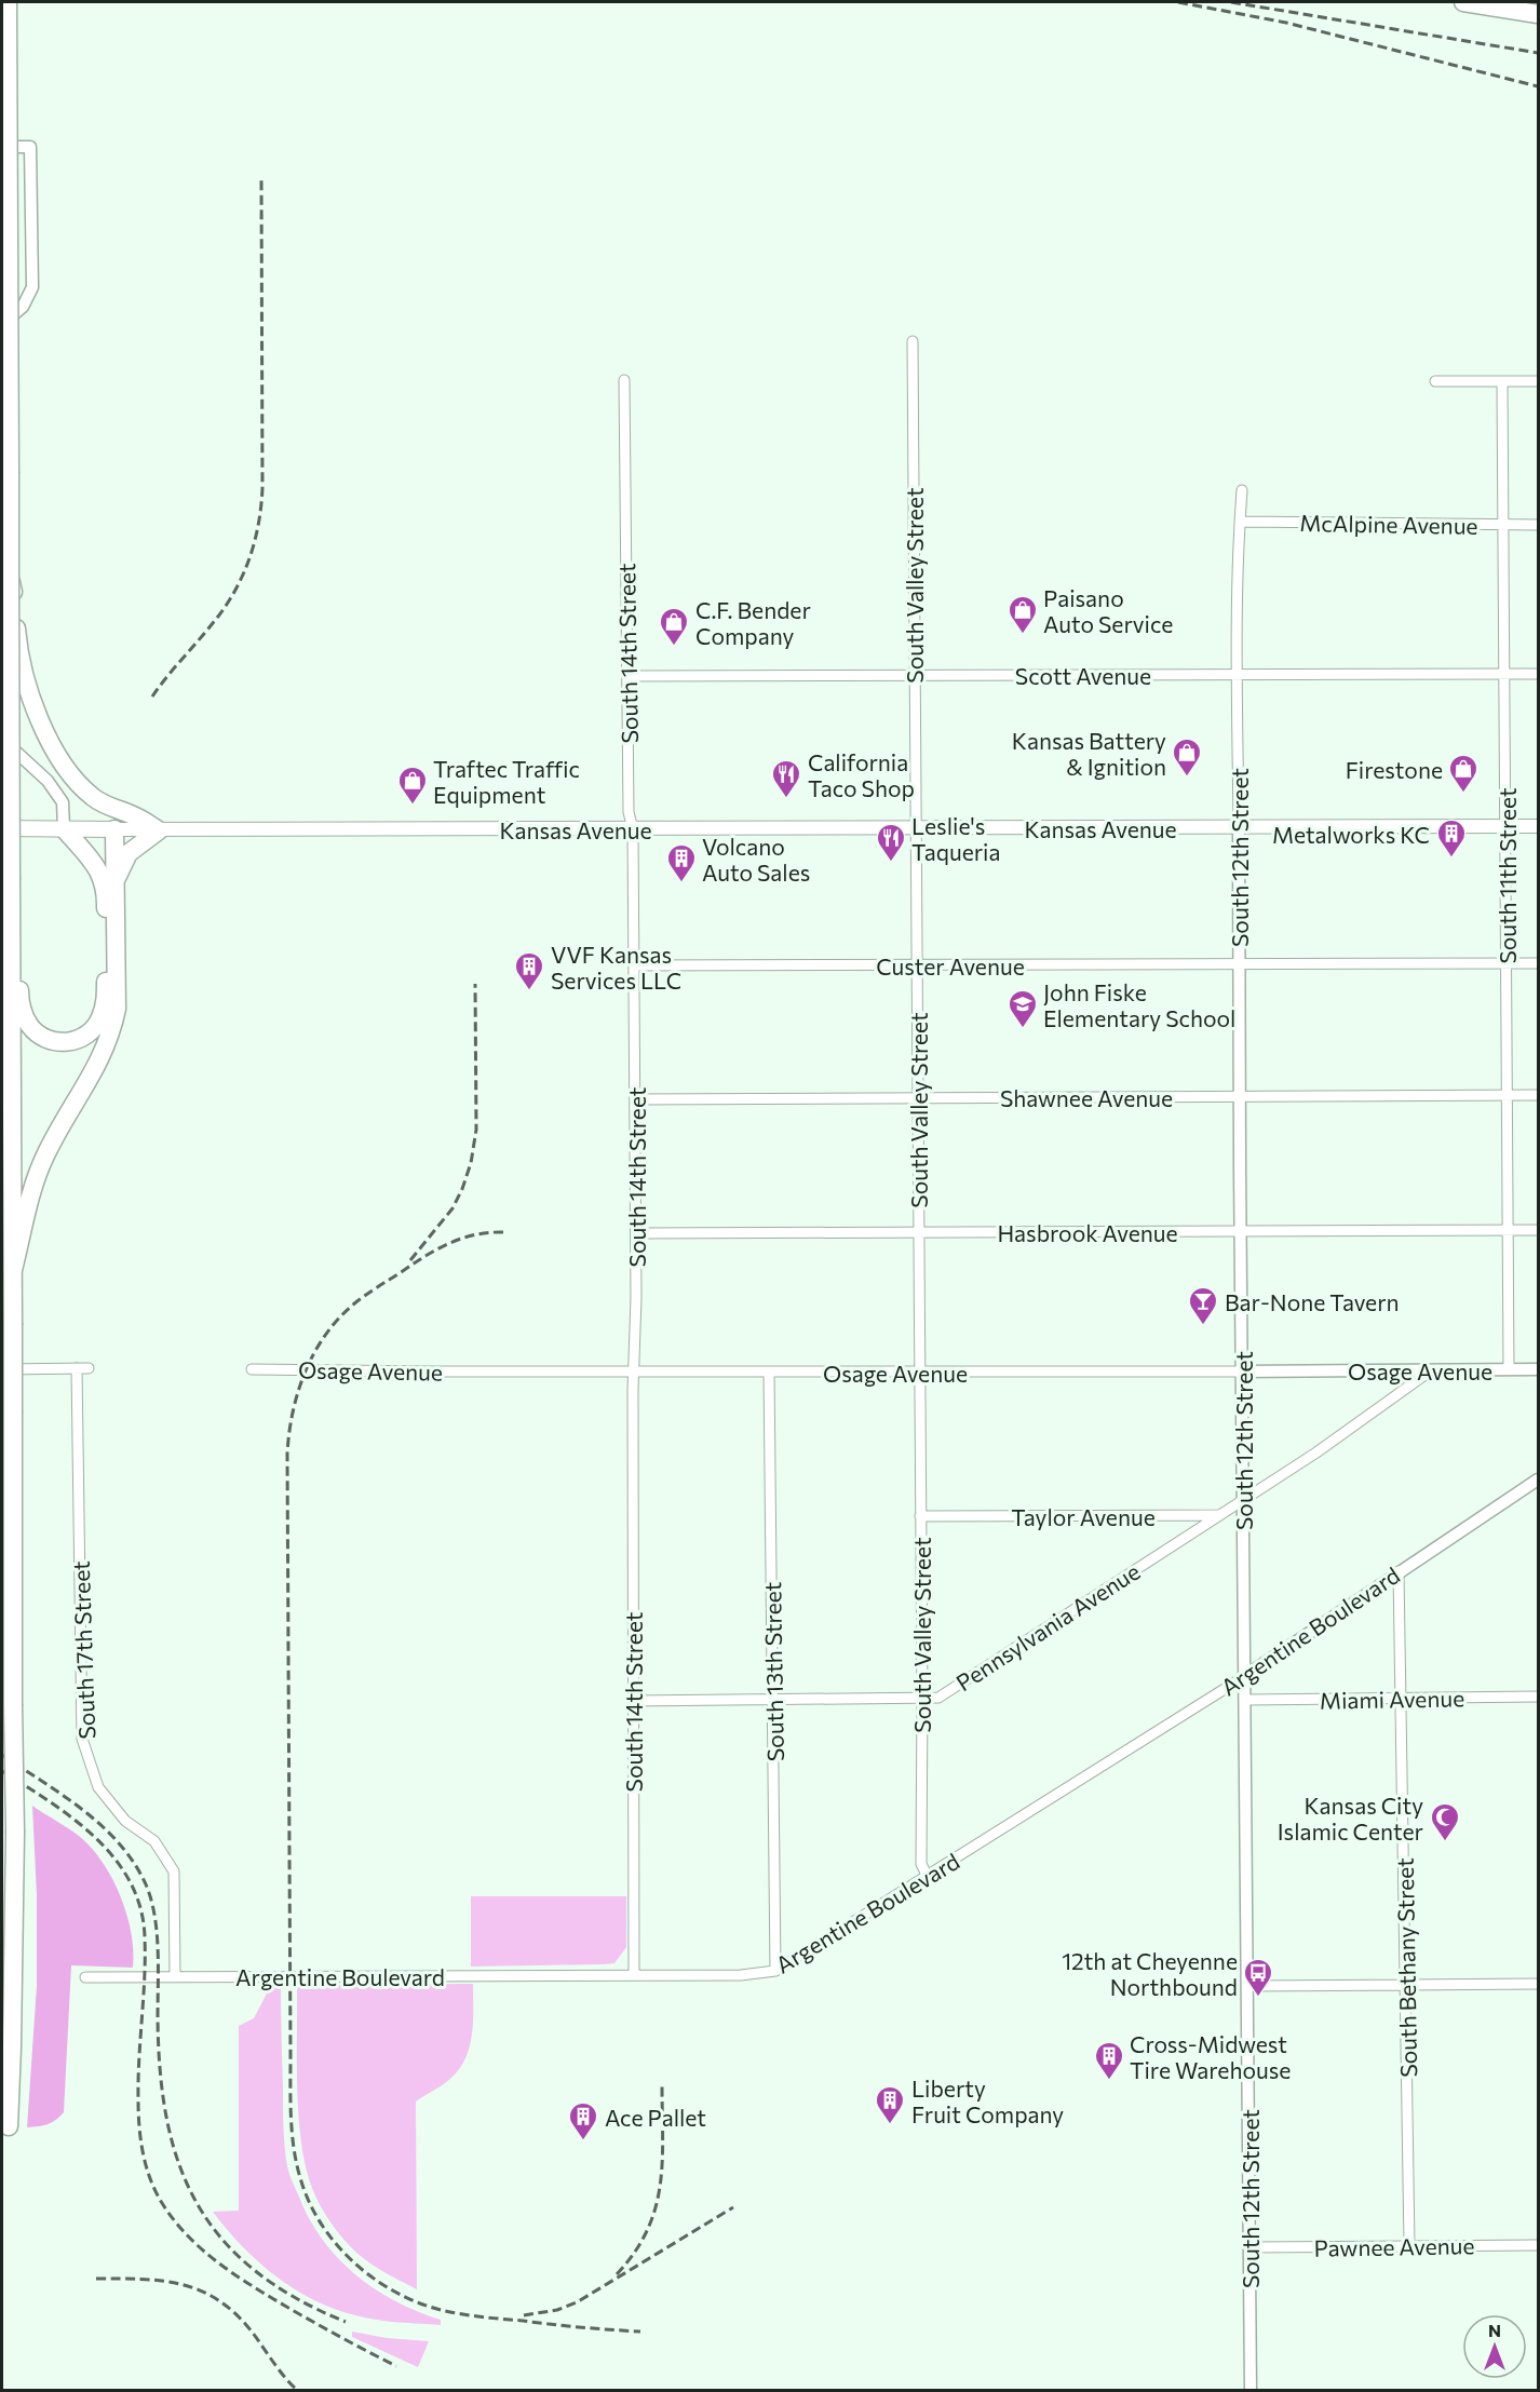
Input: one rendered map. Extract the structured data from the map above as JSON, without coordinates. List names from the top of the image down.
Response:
{
  "streets": {
    "main road": ["Kansas Avenue"],
    "street": [
      "McAlpine Avenue",
      "South Valley Street",
      "South 14th Street",
      "Scott Avenue",
      "South 12th Street",
      "South 11th Street",
      "Custer Avenue",
      "Shawnee Avenue",
      "Hasbrook Avenue",
      "Osage Avenue",
      "Taylor Avenue",
      "Pennsylvania Avenue",
      "Argentine Boulevard",
      "South 17th Street",
      "South 13th Street",
      "Miami Avenue",
      "South Bethany Street",
      "Pawnee Avenue"
    ]
  },
  "crossings": [
    ["McAlpine Avenue", "South 12th Street"],
    ["McAlpine Avenue", "South 11th Street"],
    ["South Valley Street", "Scott Avenue"],
    ["South Valley Street", "Kansas Avenue"],
    ["South Valley Street", "Custer Avenue"],
    ["South Valley Street", "Shawnee Avenue"],
    ["South Valley Street", "Hasbrook Avenue"],
    ["South Valley Street", "Osage Avenue"],
    ["South Valley Street", "Taylor Avenue"],
    ["South Valley Street", "Pennsylvania Avenue"],
    ["South Valley Street", "Argentine Boulevard"],
    ["South 14th Street", "Scott Avenue"],
    ["South 14th Street", "Kansas Avenue"],
    ["South 14th Street", "Custer Avenue"],
    ["South 14th Street", "Shawnee Avenue"],
    ["South 14th Street", "Hasbrook Avenue"],
    ["South 14th Street", "Osage Avenue"],
    ["South 14th Street", "Pennsylvania Avenue"],
    ["South 14th Street", "Argentine Boulevard"],
    ["Scott Avenue", "South 12th Street"],
    ["Scott Avenue", "South 11th Street"],
    ["Kansas Avenue", "South 12th Street"],
    ["Kansas Avenue", "South 11th Street"],
    ["South 12th Street", "Custer Avenue"],
    ["South 12th Street", "Shawnee Avenue"],
    ["South 12th Street", "Hasbrook Avenue"],
    ["South 12th Street", "Osage Avenue"],
    ["South 12th Street", "Taylor Avenue"],
    ["South 12th Street", "Argentine Boulevard"],
    ["South 12th Street", "Miami Avenue"],
    ["South 12th Street", "Pawnee Avenue"],
    ["South 11th Street", "Custer Avenue"],
    ["South 11th Street", "Shawnee Avenue"],
    ["South 11th Street", "Hasbrook Avenue"],
    ["South 11th Street", "Osage Avenue"],
    ["Osage Avenue", "South 13th Street"],
    ["Taylor Avenue", "Pennsylvania Avenue"],
    ["Pennsylvania Avenue", "South 13th Street"],
    ["Argentine Boulevard", "South 17th Street"],
    ["Argentine Boulevard", "South 13th Street"],
    ["Argentine Boulevard", "South Bethany Street"],
    ["Miami Avenue", "South Bethany Street"],
    ["South Bethany Street", "Pawnee Avenue"]
  ],
  "places": {
    "shop": [
      "Paisano Auto Service",
      "C.F. Bender Company",
      "Kansas Battery & Ignition",
      "Firestone",
      "Traftec Traffic Equipment"
    ],
    "restaurant": ["California Taco Shop", "Leslie's Taqueria"],
    "building": [
      "Metalworks KC",
      "Volcano Auto Sales",
      "VVF Kansas Services LLC",
      "Cross-Midwest Tire Warehouse",
      "Liberty Fruit Company",
      "Ace Pallet"
    ],
    "school or university": ["John Fiske Elementary School"],
    "bar": ["Bar-None Tavern"],
    "mosque": ["Kansas City Islamic Center"],
    "bus stop": ["12th at Cheyenne Northbound"]
  },
  "north": "top"
}
